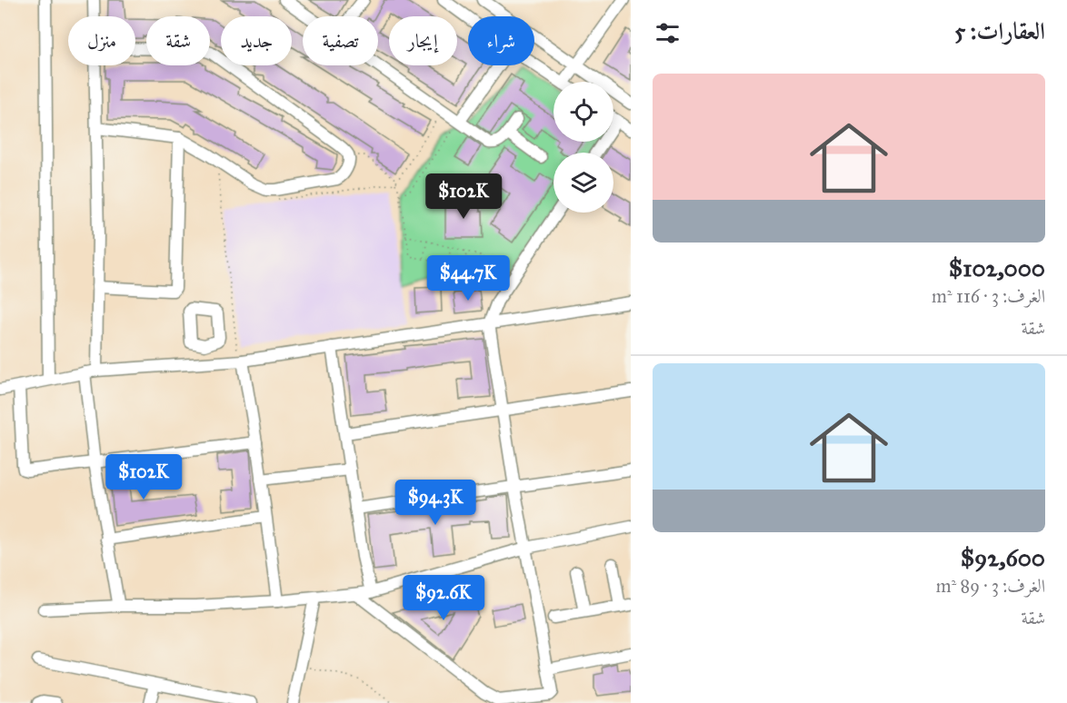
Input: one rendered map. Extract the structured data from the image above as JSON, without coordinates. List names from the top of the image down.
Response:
{
  "page": {
    "heading": "العقارات: 5",
    "chip": [
      "شراء",
      "إيجار",
      "تصفية",
      "جديد",
      "شقة",
      "منزل"
    ],
    "list": [
      {
        "name": "$102,000",
        "note": "الغرف: 3 · 116 m² · شقة"
      },
      {
        "name": "$92,600",
        "note": "الغرف: 3 · 89 m² · شقة"
      }
    ],
    "price": [
      "$102K",
      "$44.7K",
      "$102K",
      "$94.3K",
      "$92.6K"
    ]
  }
}
